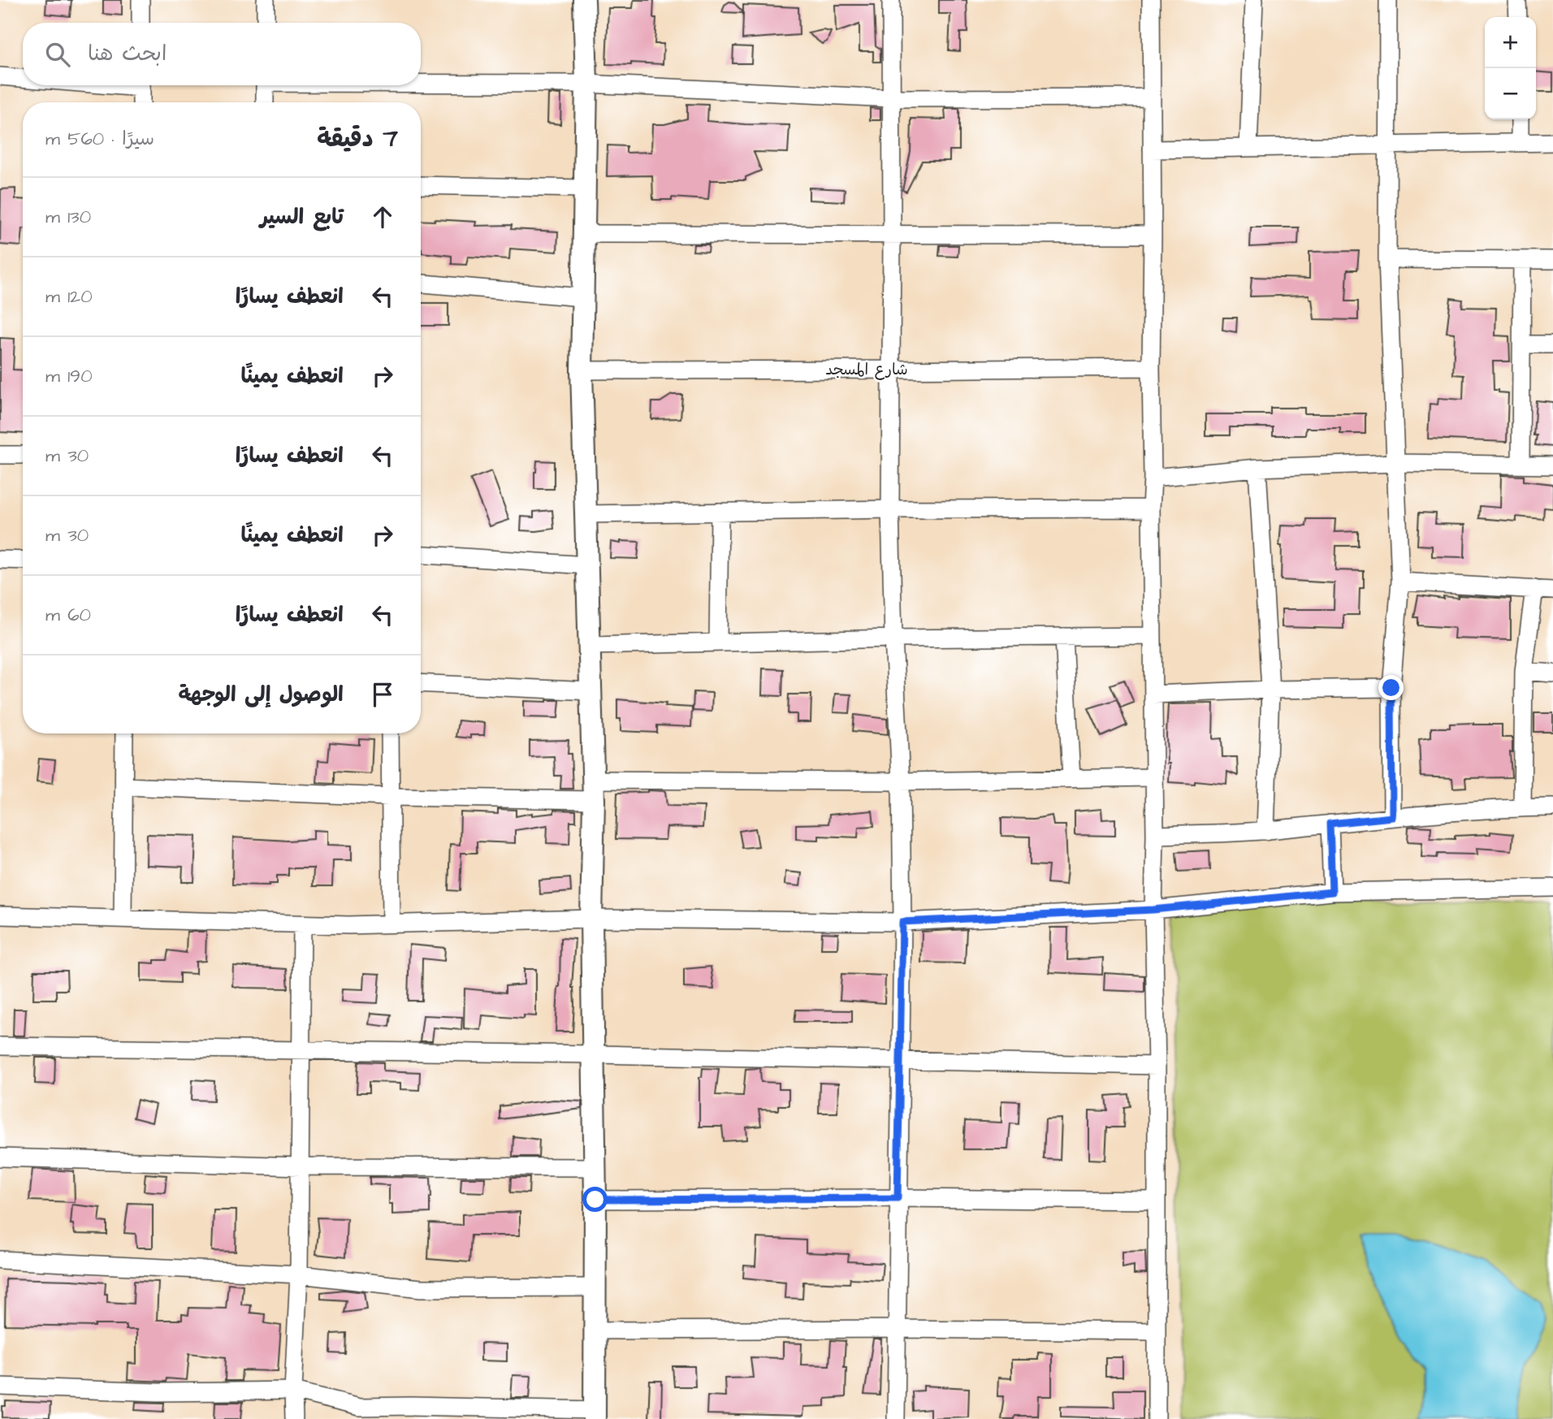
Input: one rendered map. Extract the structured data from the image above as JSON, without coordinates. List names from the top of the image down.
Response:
{
  "streets": {
    "street": ["شارع المسجد"]
  },
  "page": {
    "map_buttons": ["+", "−"],
    "search": "ابحث هنا",
    "heading": ["7 دقيقة", "سيرًا · 560 m"],
    "list": [
      ["تابع السير", "130 m"],
      ["انعطف يسارًا", "120 m"],
      ["انعطف يمينًا", "190 m"],
      ["انعطف يسارًا", "30 m"],
      ["انعطف يمينًا", "30 m"],
      ["انعطف يسارًا", "60 m"],
      "الوصول إلى الوجهة"
    ]
  }
}
